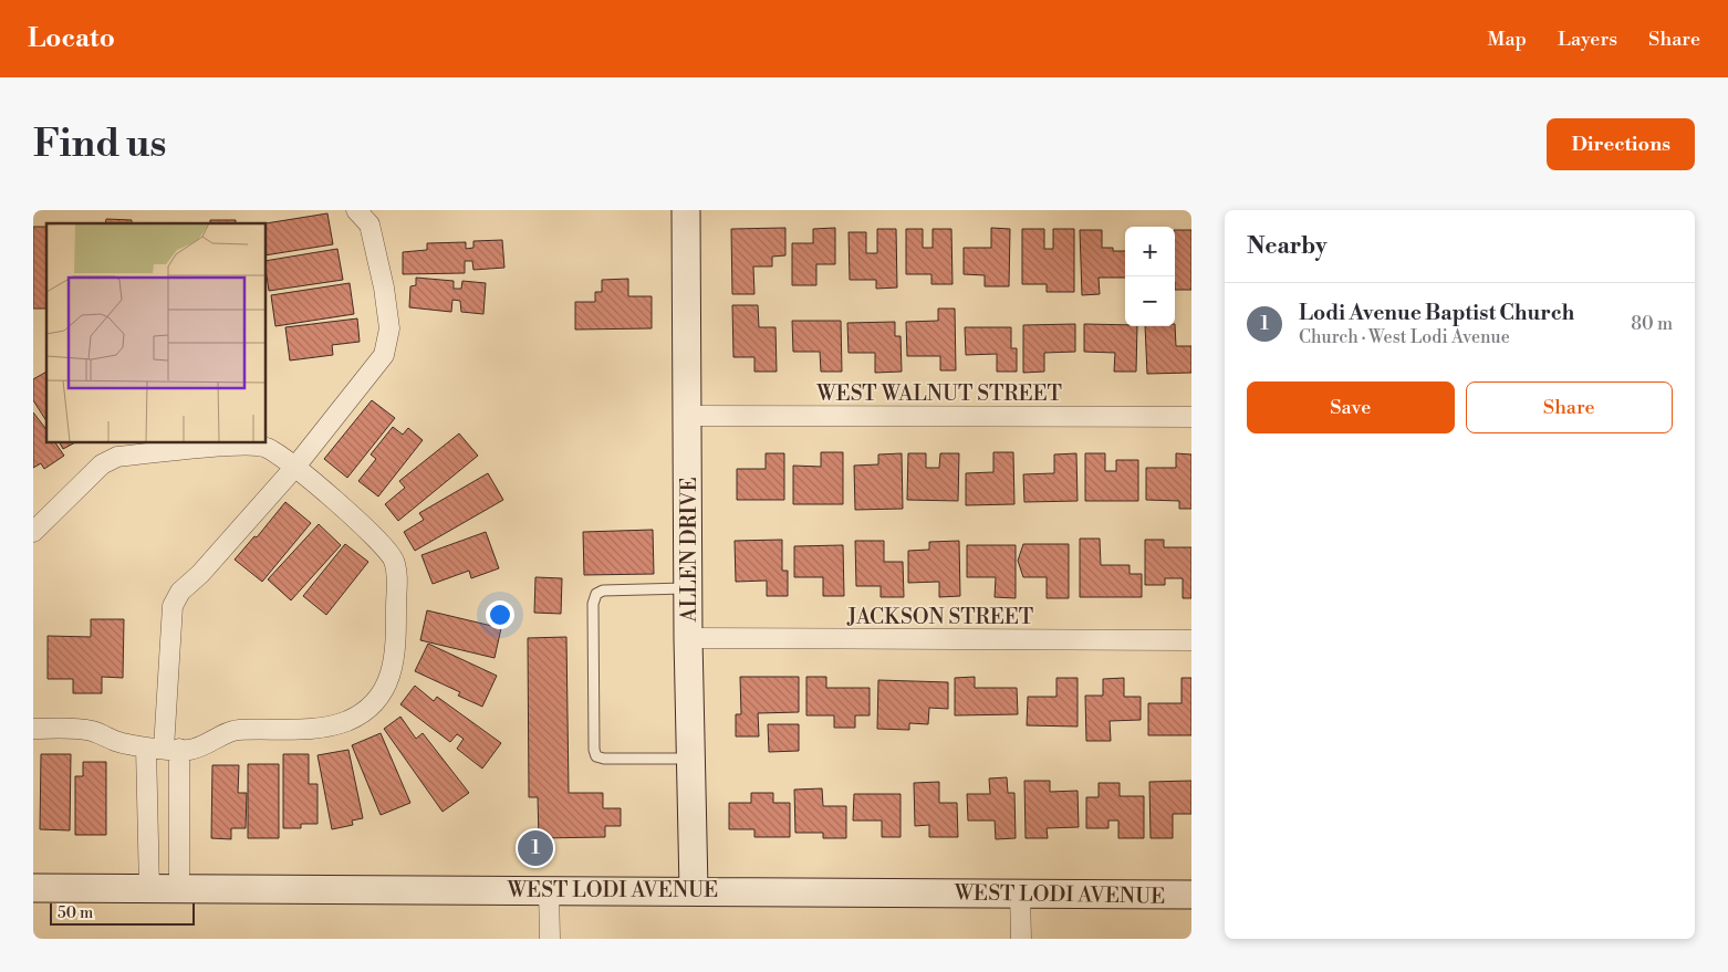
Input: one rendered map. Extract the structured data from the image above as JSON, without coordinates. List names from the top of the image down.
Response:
{
  "streets": {
    "main road": ["ALLEN DRIVE", "WEST LODI AVENUE"],
    "street": ["WEST WALNUT STREET", "JACKSON STREET"]
  },
  "crossings": [
    ["WEST WALNUT STREET", "ALLEN DRIVE"],
    ["ALLEN DRIVE", "JACKSON STREET"],
    ["ALLEN DRIVE", "WEST LODI AVENUE"]
  ],
  "scale_bar": "50 m",
  "page": {
    "header": "Locato",
    "nav": ["Map", "Layers", "Share"],
    "buttons": [
      "Directions",
      ["Save", "Share"]
    ],
    "title": "Find us",
    "heading": "Nearby",
    "map_buttons": ["+", "−"],
    "list": [
      {
        "mark": "1",
        "name": "Lodi Avenue Baptist Church",
        "note": "Church · West Lodi Avenue",
        "value": "80 m"
      }
    ],
    "pins": "1",
    "scale": "50 m"
  }
}
